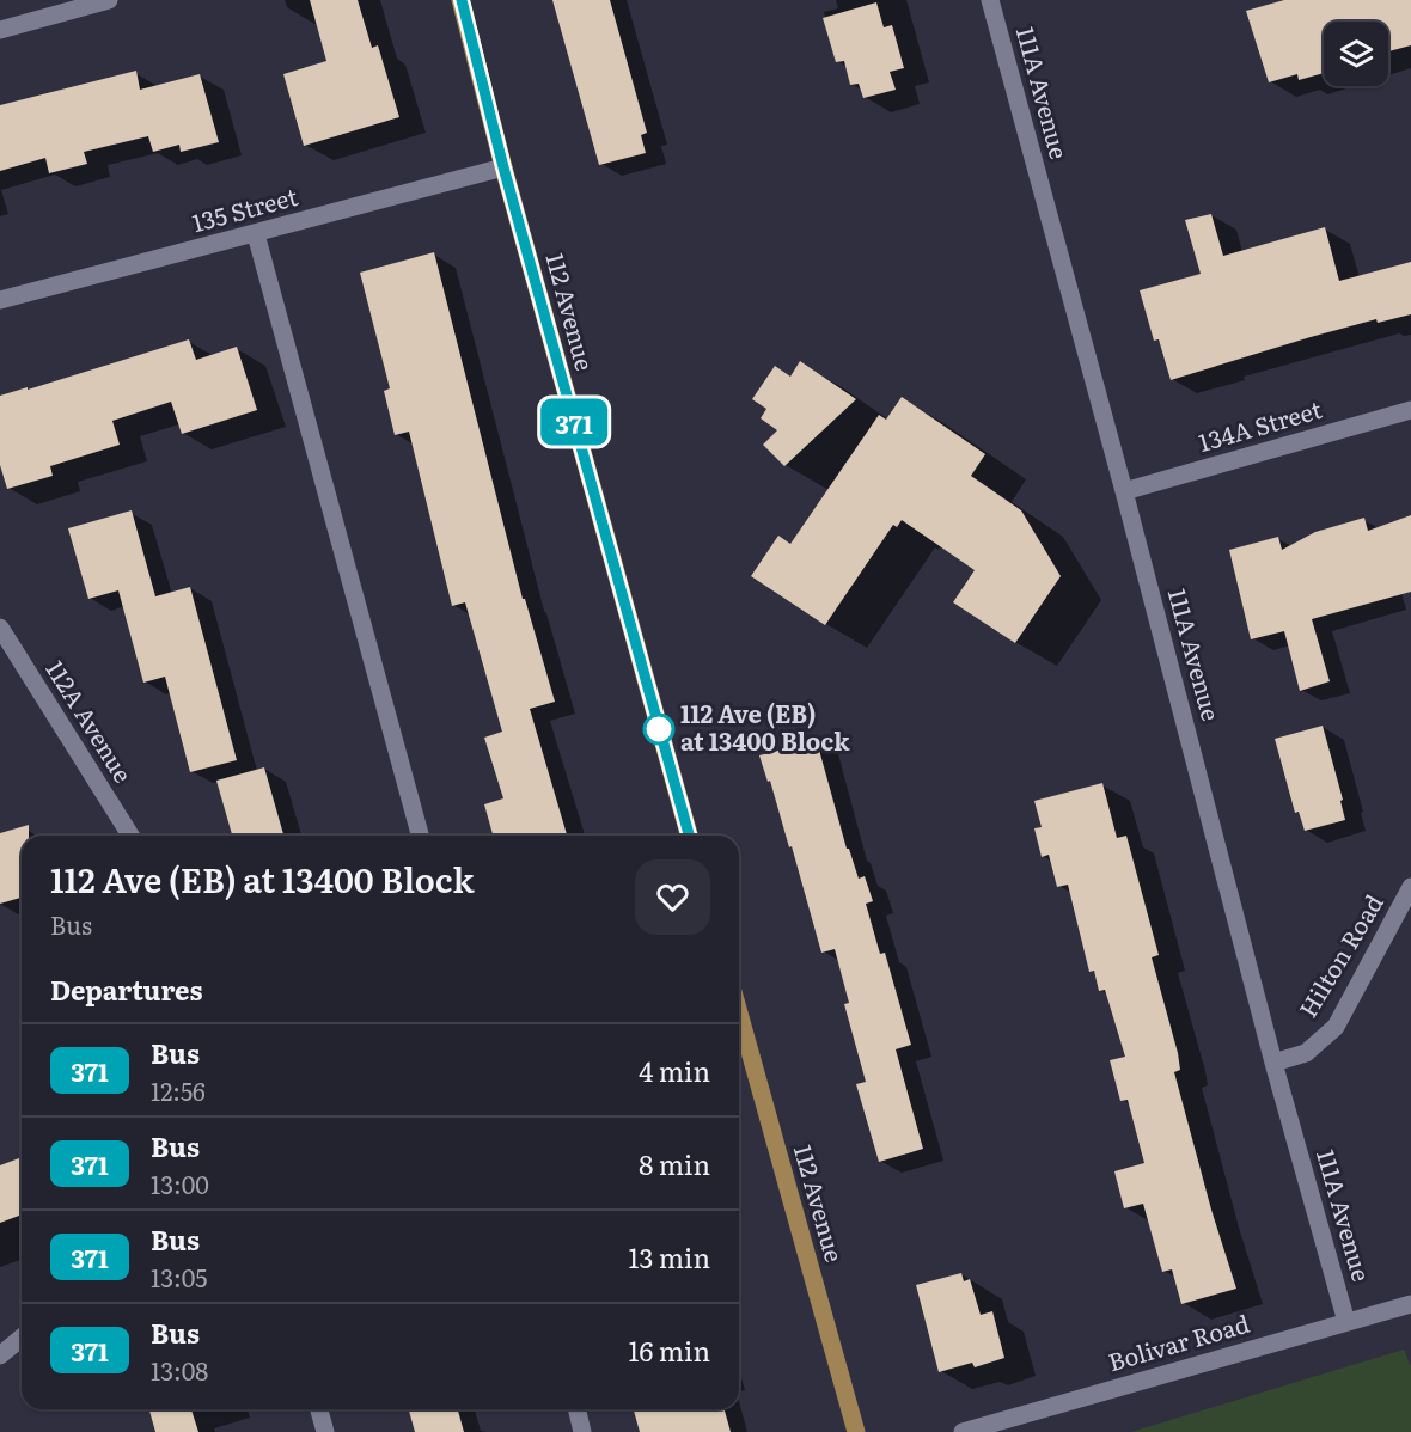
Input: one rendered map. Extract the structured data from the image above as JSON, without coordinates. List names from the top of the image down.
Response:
{
  "streets": {
    "main road": ["112 Avenue"],
    "street": [
      "111A Avenue",
      "135 Street",
      "134A Street",
      "112A Avenue",
      "Hilton Road",
      "Bolivar Road"
    ]
  },
  "crossings": [
    ["111A Avenue", "134A Street"],
    ["111A Avenue", "Hilton Road"],
    ["111A Avenue", "Bolivar Road"],
    ["135 Street", "112 Avenue"]
  ],
  "places": ["112 Ave (EB) at 13400 Block"],
  "lines": ["bus line 371"],
  "page": {
    "on_map": "371",
    "heading": [
      ["112 Ave (EB) at 13400 Block", "Bus"],
      "Departures"
    ],
    "list": [
      {
        "mark": "371",
        "name": "Bus",
        "note": "12:56",
        "value": "4 min"
      },
      {
        "mark": "371",
        "name": "Bus",
        "note": "13:00",
        "value": "8 min"
      },
      {
        "mark": "371",
        "name": "Bus",
        "note": "13:05",
        "value": "13 min"
      },
      {
        "mark": "371",
        "name": "Bus",
        "note": "13:08",
        "value": "16 min"
      }
    ]
  }
}
